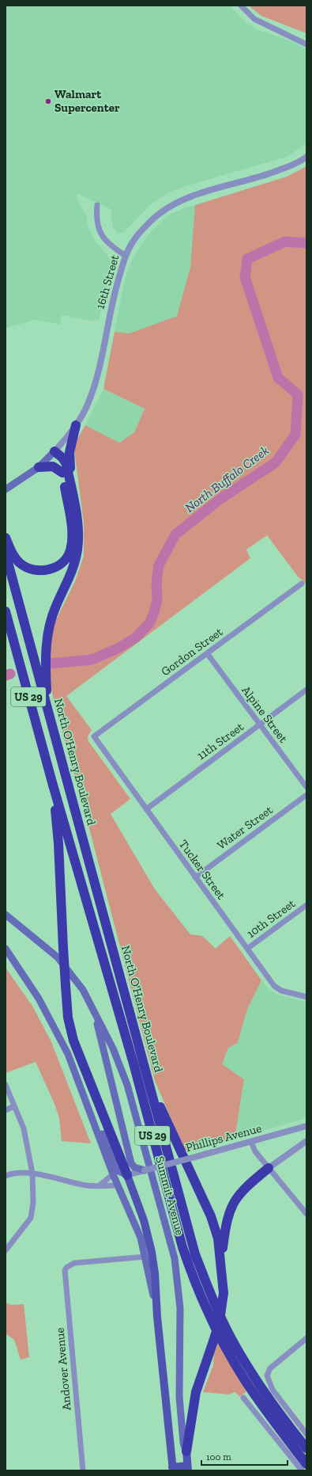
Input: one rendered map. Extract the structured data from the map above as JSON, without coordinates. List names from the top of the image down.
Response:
{
  "streets": {
    "highway": ["US 29", "North O'Henry Boulevard"],
    "main road": ["16th Street", "Summit Avenue"],
    "street": [
      "Gordon Street",
      "Alpine Street",
      "11th Street",
      "Water Street",
      "Tucker Street",
      "10th Street",
      "Phillips Avenue",
      "Andover Avenue"
    ]
  },
  "crossings": [
    ["Gordon Street", "Alpine Street"],
    ["Gordon Street", "Tucker Street"],
    ["Alpine Street", "11th Street"],
    ["11th Street", "Tucker Street"],
    ["Water Street", "Tucker Street"],
    ["Tucker Street", "10th Street"]
  ],
  "water": ["North Buffalo Creek"],
  "places": ["Walmart Supercenter"],
  "scale_bar": "100 m"
}
